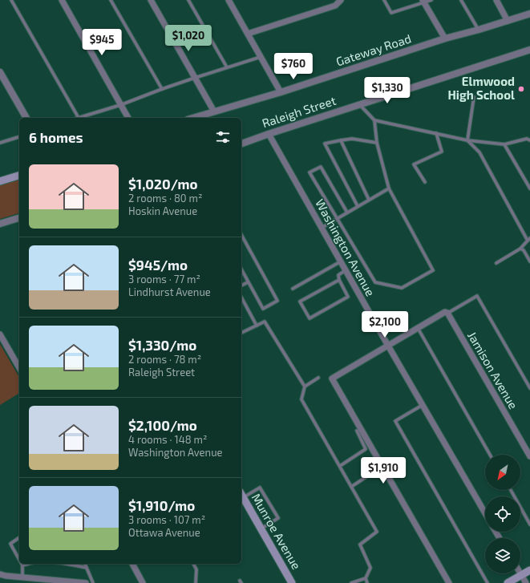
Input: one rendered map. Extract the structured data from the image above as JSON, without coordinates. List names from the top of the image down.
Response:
{
  "streets": {
    "main road": ["Munroe Avenue"],
    "street": [
      "Gateway Road",
      "Raleigh Street",
      "Washington Avenue",
      "Jamison Avenue"
    ]
  },
  "crossings": [
    ["Raleigh Street", "Washington Avenue"]
  ],
  "places": ["Elmwood High School"],
  "north": "bottom left",
  "page": {
    "price": [
      "$1,020",
      "$945",
      "$760",
      "$1,330",
      "$2,100",
      "$1,910"
    ],
    "heading": "6 homes",
    "list": [
      {
        "name": "$1,020/mo",
        "note": "2 rooms · 80 m² · Hoskin Avenue"
      },
      {
        "name": "$945/mo",
        "note": "3 rooms · 77 m² · Lindhurst Avenue"
      },
      {
        "name": "$1,330/mo",
        "note": "2 rooms · 78 m² · Raleigh Street"
      },
      {
        "name": "$2,100/mo",
        "note": "4 rooms · 148 m² · Washington Avenue"
      },
      {
        "name": "$1,910/mo",
        "note": "3 rooms · 107 m² · Ottawa Avenue"
      }
    ]
  }
}
